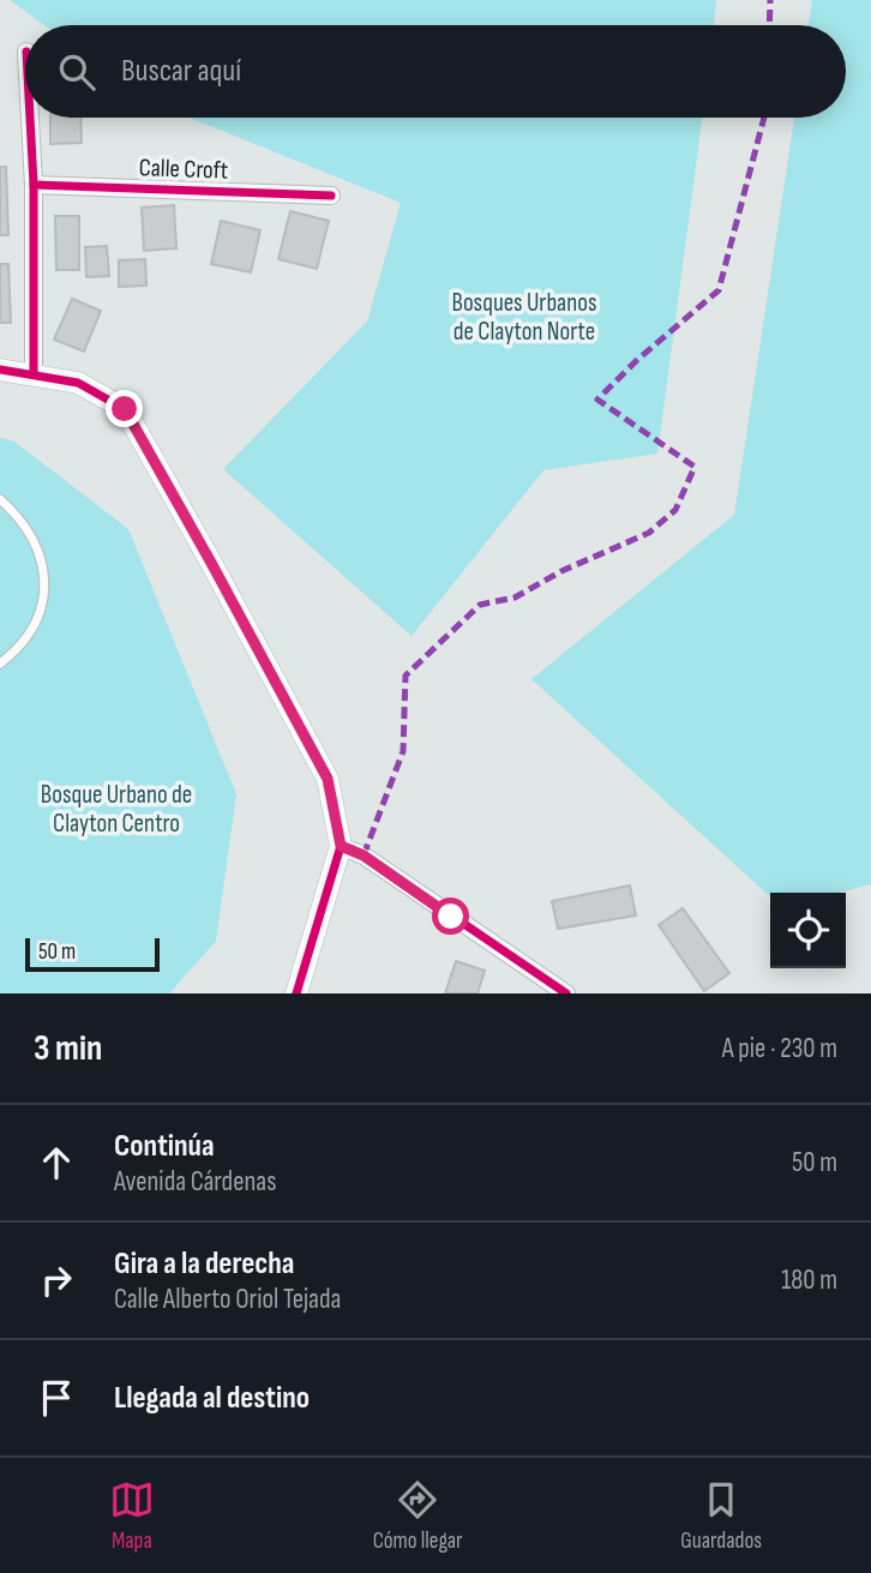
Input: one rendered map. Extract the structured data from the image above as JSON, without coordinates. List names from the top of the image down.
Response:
{
  "streets": {
    "street": ["Calle Croft"]
  },
  "parks": ["Bosques Urbanos de Clayton Norte", "Bosque Urbano de Clayton Centro"],
  "scale_bar": "50 m",
  "page": {
    "search": "Buscar aquí",
    "scale": "50 m",
    "heading": ["3 min", "A pie · 230 m"],
    "list": [
      ["Continúa", "Avenida Cárdenas", "50 m"],
      ["Gira a la derecha", "Calle Alberto Oriol Tejada", "180 m"],
      "Llegada al destino"
    ],
    "nav": ["Mapa", "Cómo llegar", "Guardados"]
  }
}
